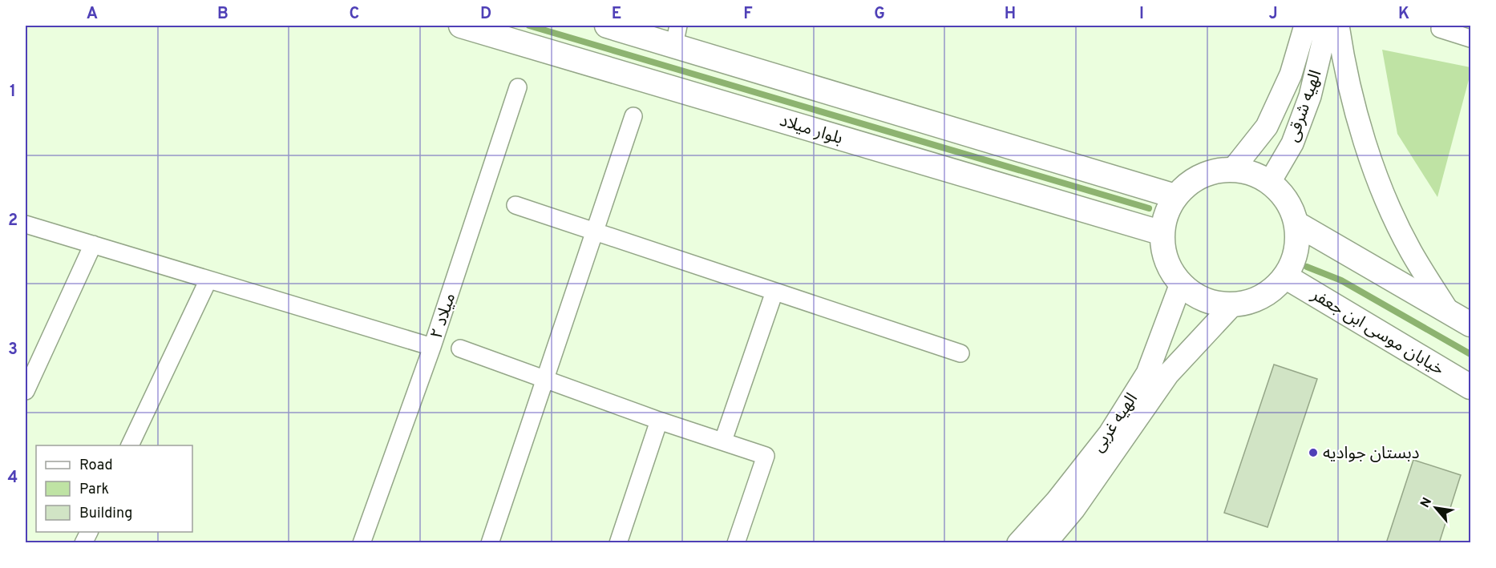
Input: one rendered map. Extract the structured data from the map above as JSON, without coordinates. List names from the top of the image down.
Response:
{
  "streets": {
    "main road": ["بلوار میلاد", "خیابان موسی ابن جعفر"],
    "street": ["الهیه شرقی", "میلاد ۲", "الهیه غربی"]
  },
  "crossings": [
    ["الهیه شرقی", "بلوار میلاد"],
    ["الهیه شرقی", "خیابان موسی ابن جعفر"],
    ["الهیه شرقی", "الهیه غربی"],
    ["بلوار میلاد", "خیابان موسی ابن جعفر"],
    ["بلوار میلاد", "الهیه غربی"],
    ["خیابان موسی ابن جعفر", "الهیه غربی"]
  ],
  "places": ["دبستان جوادیه"],
  "legend": ["Road", "Park", "Building"],
  "north": "top left",
  "grid": {
    "columns": [
      "A",
      "B",
      "C",
      "D",
      "E",
      "F",
      "G",
      "H",
      "I",
      "J",
      "K"
    ],
    "rows": [
      "1",
      "2",
      "3",
      "4"
    ]
  }
}
